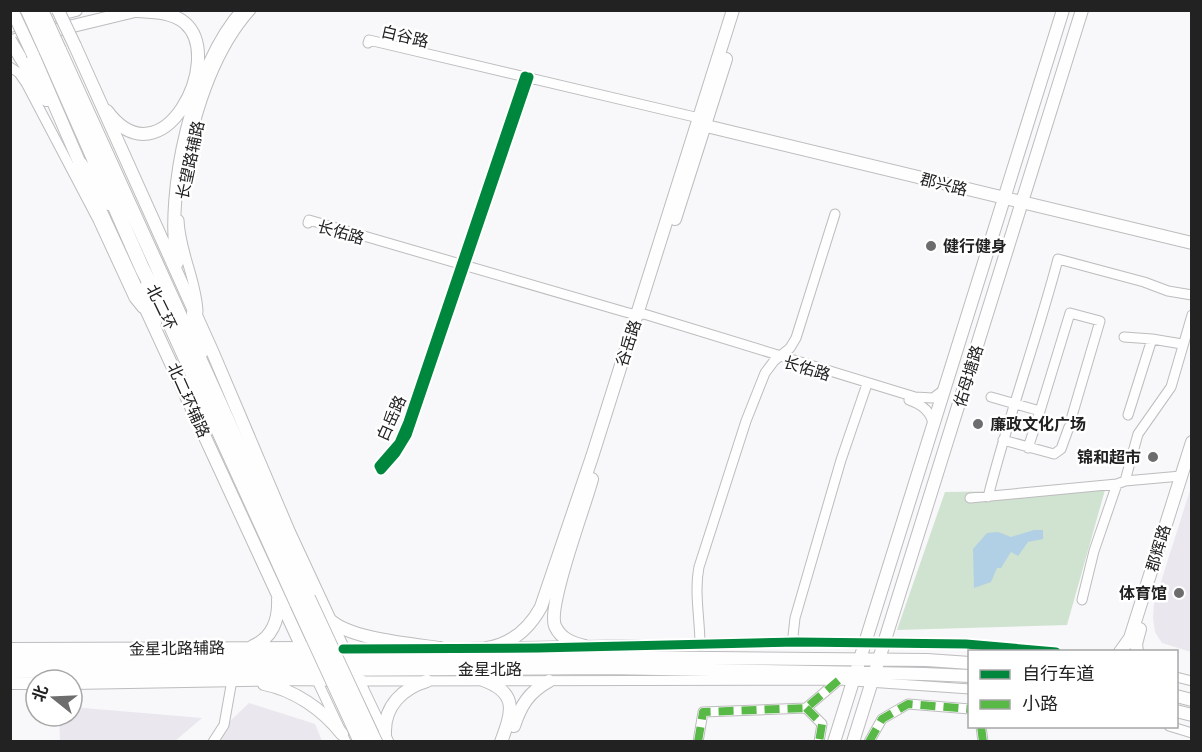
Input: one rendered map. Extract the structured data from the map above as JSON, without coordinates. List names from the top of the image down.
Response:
{
  "streets": {
    "highway": ["北二环"],
    "main road": [
      "郡兴路",
      "谷岳路",
      "佑母塘路",
      "北二环辅路",
      "郡辉路",
      "金星北路辅路",
      "金星北路"
    ],
    "street": [
      "白谷路",
      "长望路辅路",
      "长佑路",
      "白岳路"
    ]
  },
  "crossings": [
    ["白谷路", "郡兴路"],
    ["白谷路", "谷岳路"],
    ["白谷路", "白岳路"],
    ["郡兴路", "谷岳路"],
    ["郡兴路", "佑母塘路"],
    ["长佑路", "谷岳路"],
    ["长佑路", "佑母塘路"],
    ["长佑路", "白岳路"],
    ["北二环", "北二环辅路"],
    ["佑母塘路", "金星北路"],
    ["北二环辅路", "金星北路辅路"],
    ["北二环辅路", "金星北路"],
    ["金星北路辅路", "金星北路"]
  ],
  "places": [
    "健行健身",
    "廉政文化广场",
    "锦和超市",
    "体育馆"
  ],
  "legend": ["自行车道", "小路"],
  "north": "left"
}
